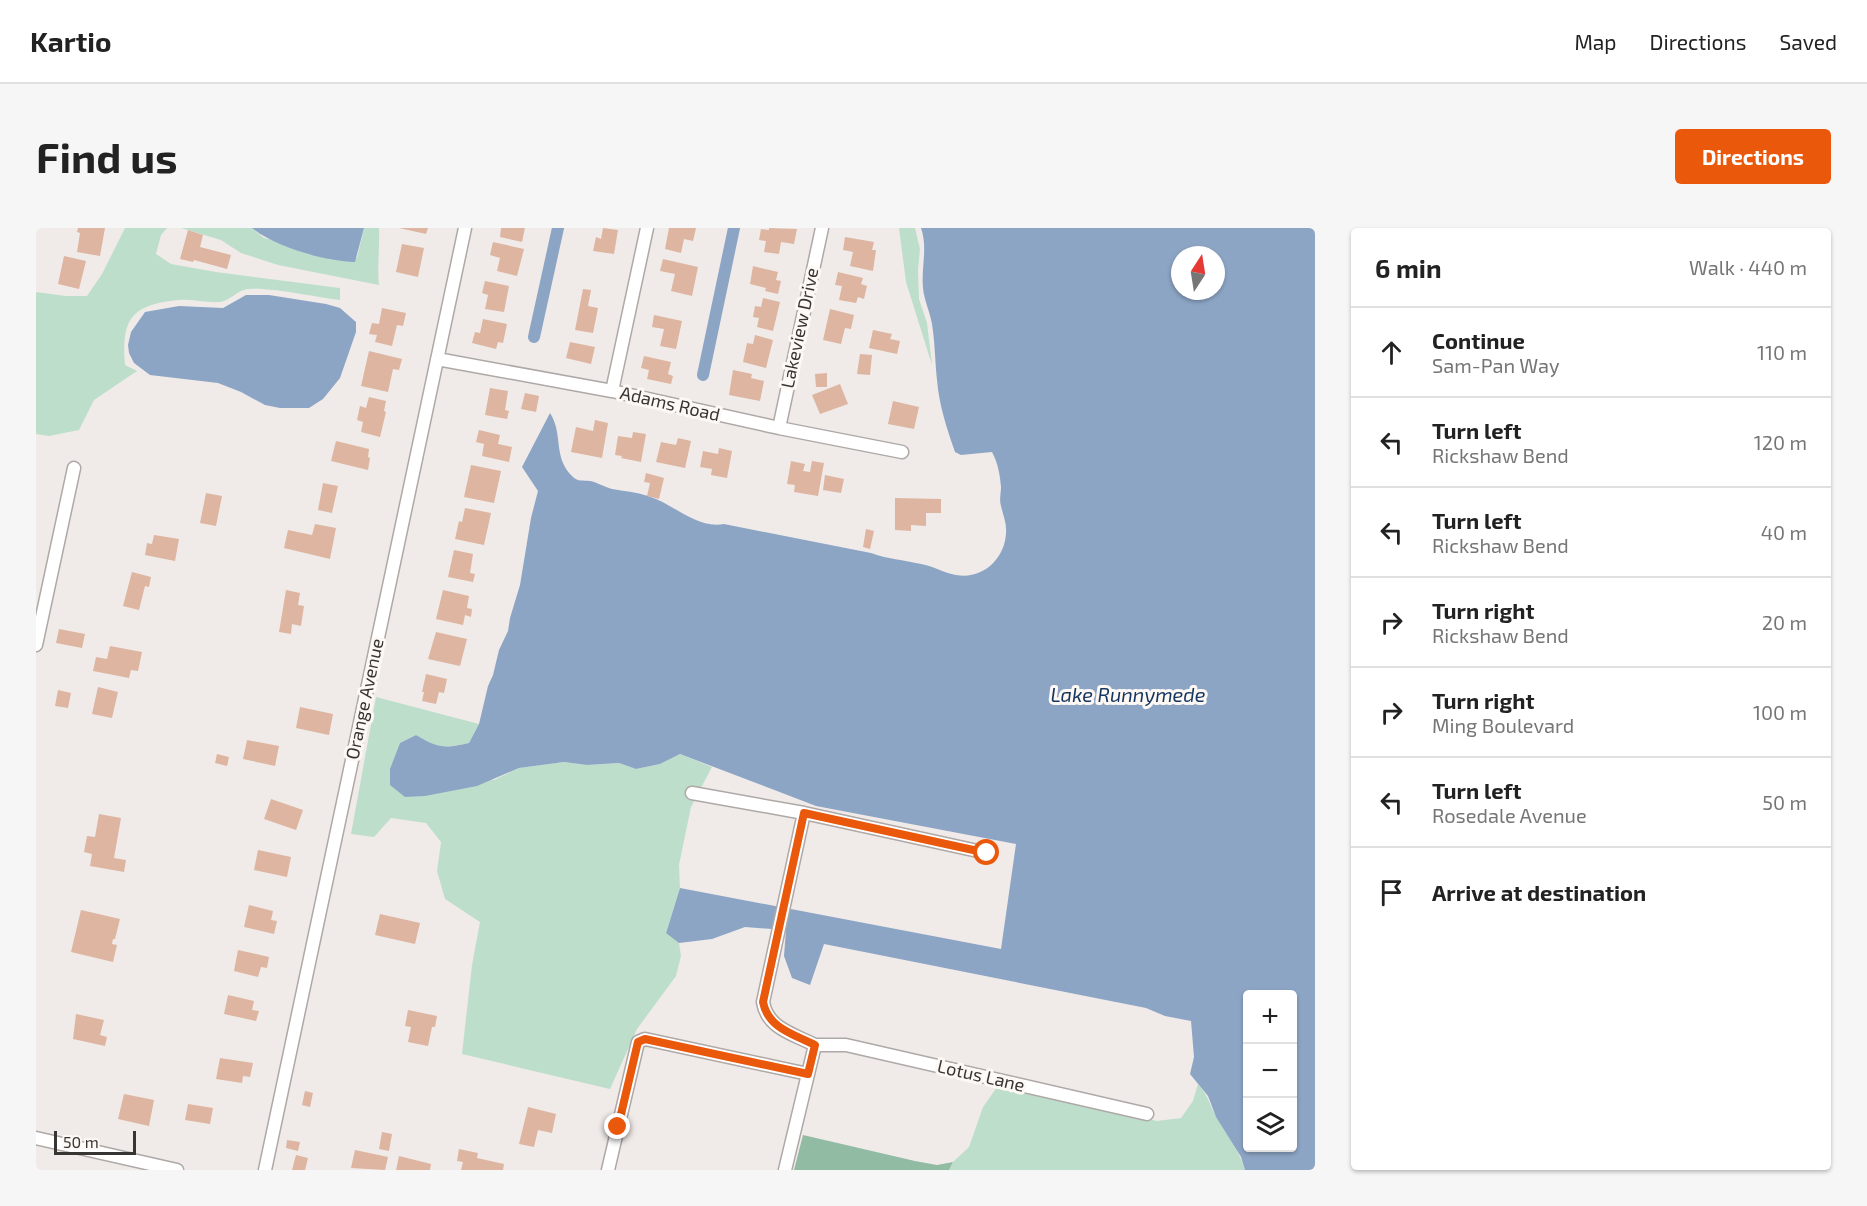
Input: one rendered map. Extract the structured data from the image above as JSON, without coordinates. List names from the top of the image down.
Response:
{
  "streets": {
    "street": [
      "Lakeview Drive",
      "Adams Road",
      "Orange Avenue",
      "Lotus Lane"
    ]
  },
  "crossings": [
    ["Lakeview Drive", "Adams Road"],
    ["Adams Road", "Orange Avenue"]
  ],
  "water": ["Lake Runnymede"],
  "scale_bar": "50 m",
  "north": "top",
  "page": {
    "header": "Kartio",
    "nav": ["Map", "Directions", "Saved"],
    "buttons": "Directions",
    "title": "Find us",
    "heading": ["6 min", "Walk · 440 m"],
    "list": [
      ["Continue", "Sam-Pan Way", "110 m"],
      ["Turn left", "Rickshaw Bend", "120 m"],
      ["Turn left", "Rickshaw Bend", "40 m"],
      ["Turn right", "Rickshaw Bend", "20 m"],
      ["Turn right", "Ming Boulevard", "100 m"],
      ["Turn left", "Rosedale Avenue", "50 m"],
      "Arrive at destination"
    ],
    "map_buttons": ["+", "−"],
    "scale": "50 m"
  }
}
